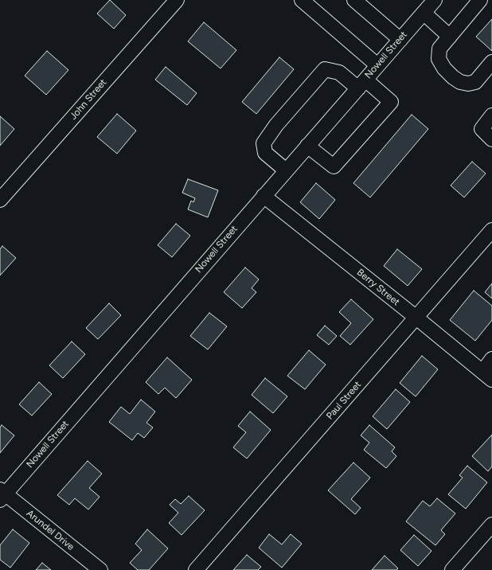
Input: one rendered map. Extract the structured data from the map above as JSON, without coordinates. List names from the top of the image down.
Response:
{
  "streets": {
    "street": [
      "Nowell Street",
      "John Street",
      "Berry Street",
      "Paul Street",
      "Arundel Drive"
    ]
  },
  "crossings": [
    ["Nowell Street", "Berry Street"],
    ["Nowell Street", "Arundel Drive"],
    ["Berry Street", "Paul Street"]
  ]
}
